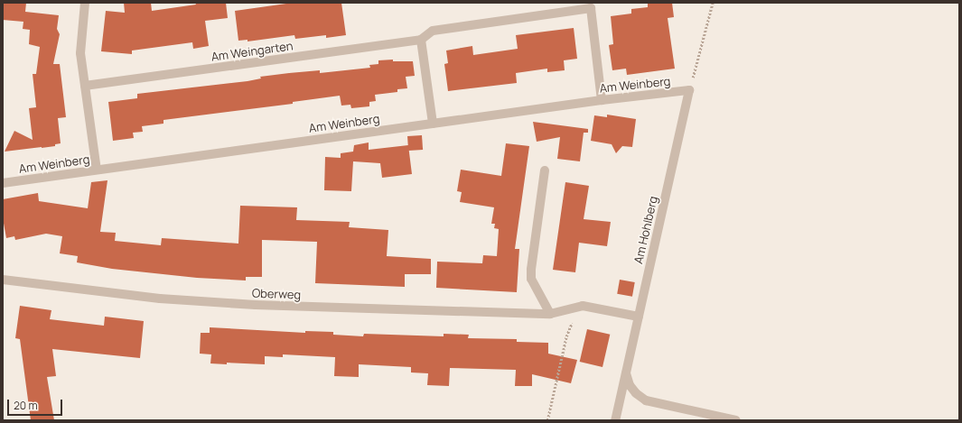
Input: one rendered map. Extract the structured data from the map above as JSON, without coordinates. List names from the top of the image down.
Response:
{
  "streets": {
    "street": [
      "Am Weingarten",
      "Am Weinberg",
      "Am Hohlberg",
      "Oberweg"
    ]
  },
  "crossings": [
    ["Am Weingarten", "Am Weinberg"],
    ["Am Weinberg", "Am Hohlberg"],
    ["Am Hohlberg", "Oberweg"]
  ],
  "scale_bar": "20 m"
}
